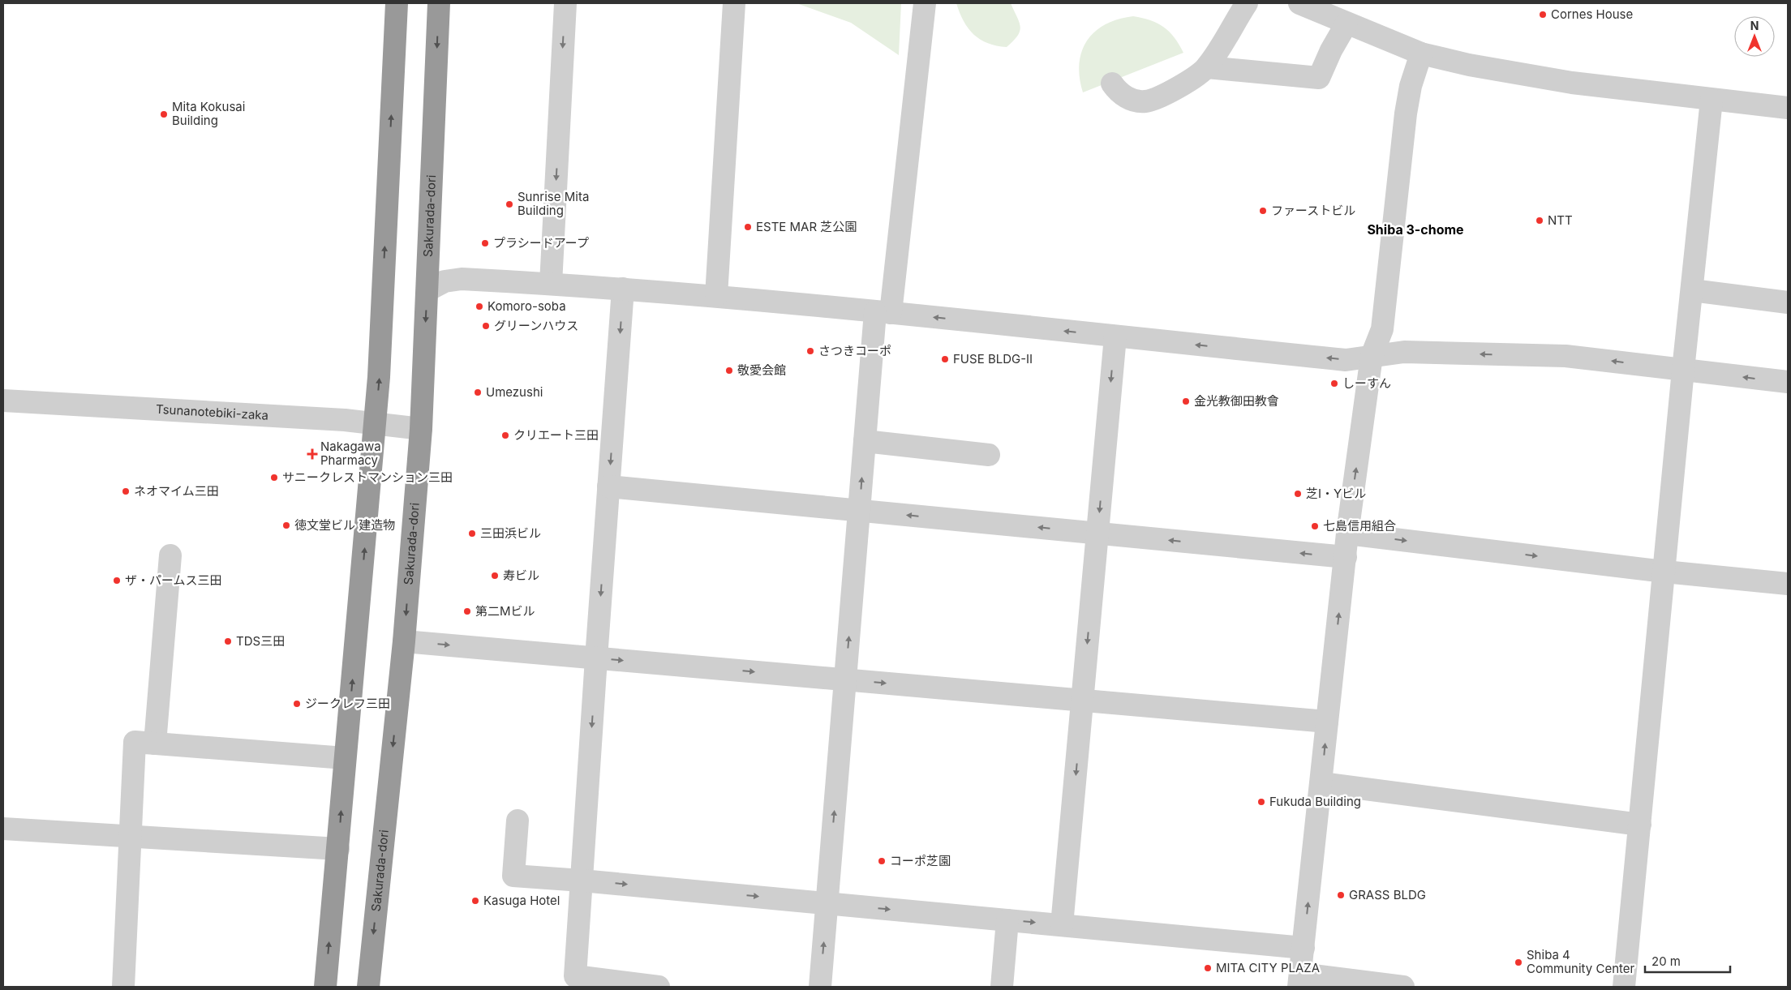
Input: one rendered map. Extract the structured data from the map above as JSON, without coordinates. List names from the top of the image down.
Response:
{
  "streets": {
    "highway": ["Sakurada-dori"],
    "street": ["Tsunanotebiki-zaka"]
  },
  "crossings": [
    ["Sakurada-dori", "Tsunanotebiki-zaka"]
  ],
  "districts": ["Shiba 3-chome"],
  "places": {
    "other": [
      "Cornes House",
      "Mita Kokusai Building",
      "Sunrise Mita Building",
      "ファーストビル",
      "NTT",
      "ESTE MAR 芝公園",
      "プラシードアープ",
      "Komoro-soba",
      "グリーンハウス",
      "さつきコーポ",
      "FUSE BLDG-Ⅱ",
      "敬愛会館",
      "しーすん",
      "Umezushi",
      "金光教御田教會",
      "クリエート三田",
      "サニークレストマンション三田",
      "ネオマイム三田",
      "芝I・Yビル",
      "徳文堂ビル 建造物",
      "七島信用組合",
      "三田浜ビル",
      "寿ビル",
      "ザ・パームス三田",
      "第二Mビル",
      "TDS三田",
      "ジークレフ三田",
      "Fukuda Building",
      "コーポ芝園",
      "GRASS BLDG",
      "Kasuga Hotel",
      "Shiba 4 Community Center",
      "MITA CITY PLAZA"
    ],
    "health": ["Nakagawa Pharmacy"]
  },
  "scale_bar": "20 m",
  "north": "top"
}
